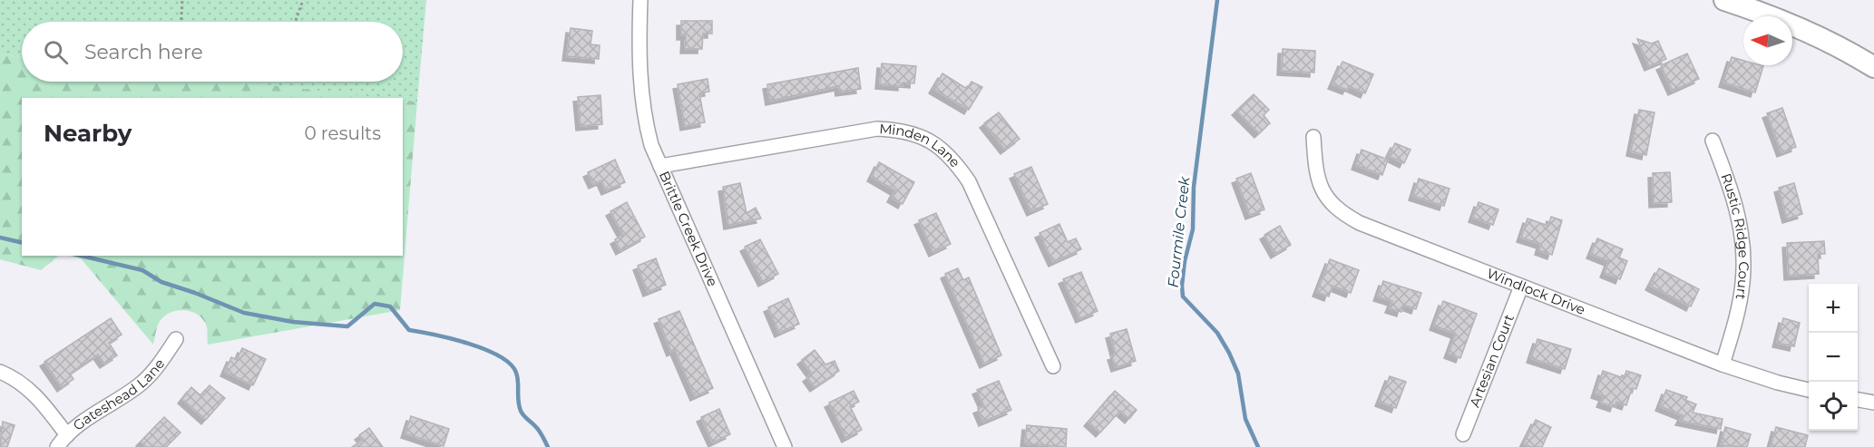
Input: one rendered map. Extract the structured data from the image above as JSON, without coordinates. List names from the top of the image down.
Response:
{
  "streets": {
    "street": [
      "Minden Lane",
      "Brittle Creek Drive",
      "Rustic Ridge Court",
      "Windlock Drive",
      "Artesian Court",
      "Gateshead Lane"
    ]
  },
  "crossings": [
    ["Minden Lane", "Brittle Creek Drive"],
    ["Rustic Ridge Court", "Windlock Drive"],
    ["Windlock Drive", "Artesian Court"]
  ],
  "water": ["Fourmile Creek"],
  "north": "left",
  "page": {
    "search": "Search here",
    "heading": ["Nearby", "0 results"],
    "map_buttons": ["+", "−"]
  }
}
